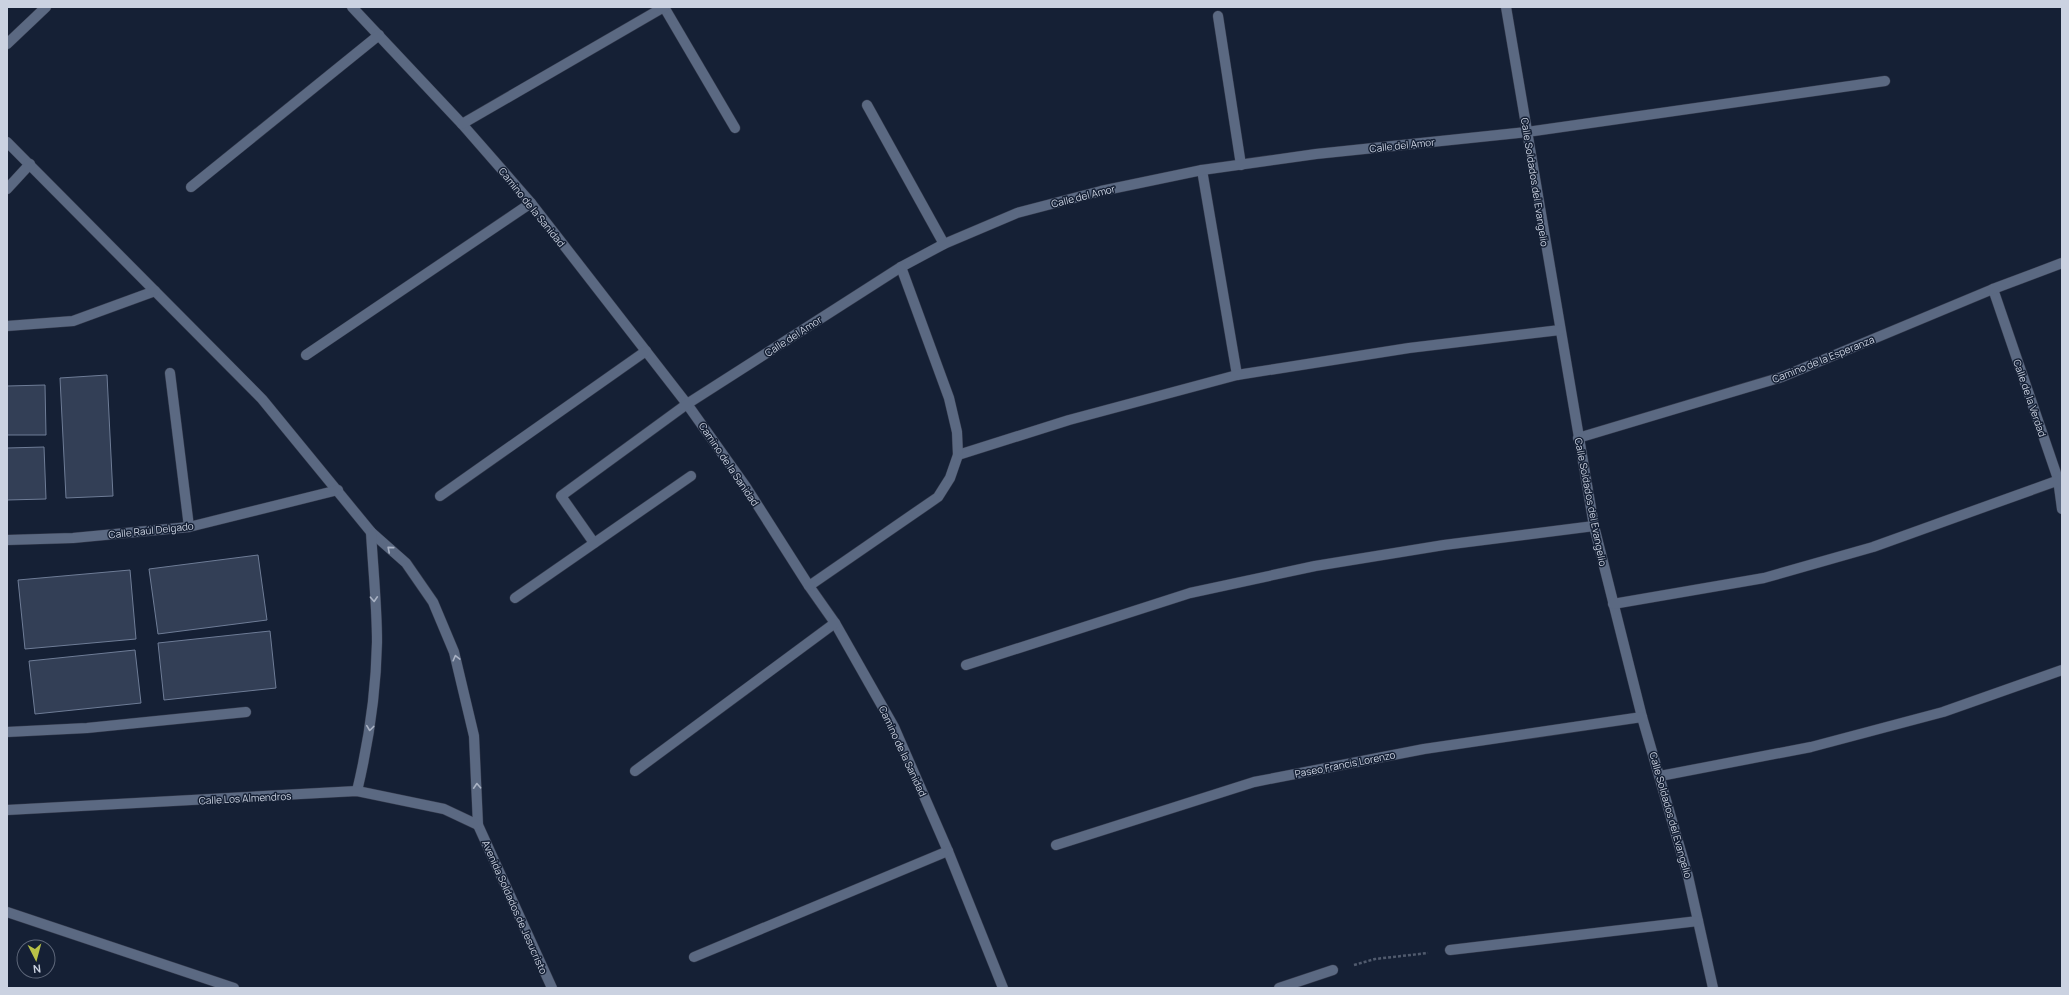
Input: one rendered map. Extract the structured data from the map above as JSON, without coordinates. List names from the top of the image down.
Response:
{
  "streets": {
    "street": [
      "Calle del Amor",
      "Calle Soldados del Evangelio",
      "Camino de la Sanidad",
      "Camino de la Esperanza",
      "Calle de la Verdad",
      "Calle Raúl Delgado",
      "Paseo Francis Lorenzo",
      "Calle Los Almendros",
      "Avenida Soldados de Jesucristo"
    ]
  },
  "crossings": [
    ["Calle del Amor", "Calle Soldados del Evangelio"],
    ["Calle del Amor", "Camino de la Sanidad"],
    ["Calle Soldados del Evangelio", "Camino de la Esperanza"],
    ["Calle Soldados del Evangelio", "Paseo Francis Lorenzo"],
    ["Camino de la Esperanza", "Calle de la Verdad"],
    ["Calle Los Almendros", "Avenida Soldados de Jesucristo"]
  ],
  "north": "bottom"
}
